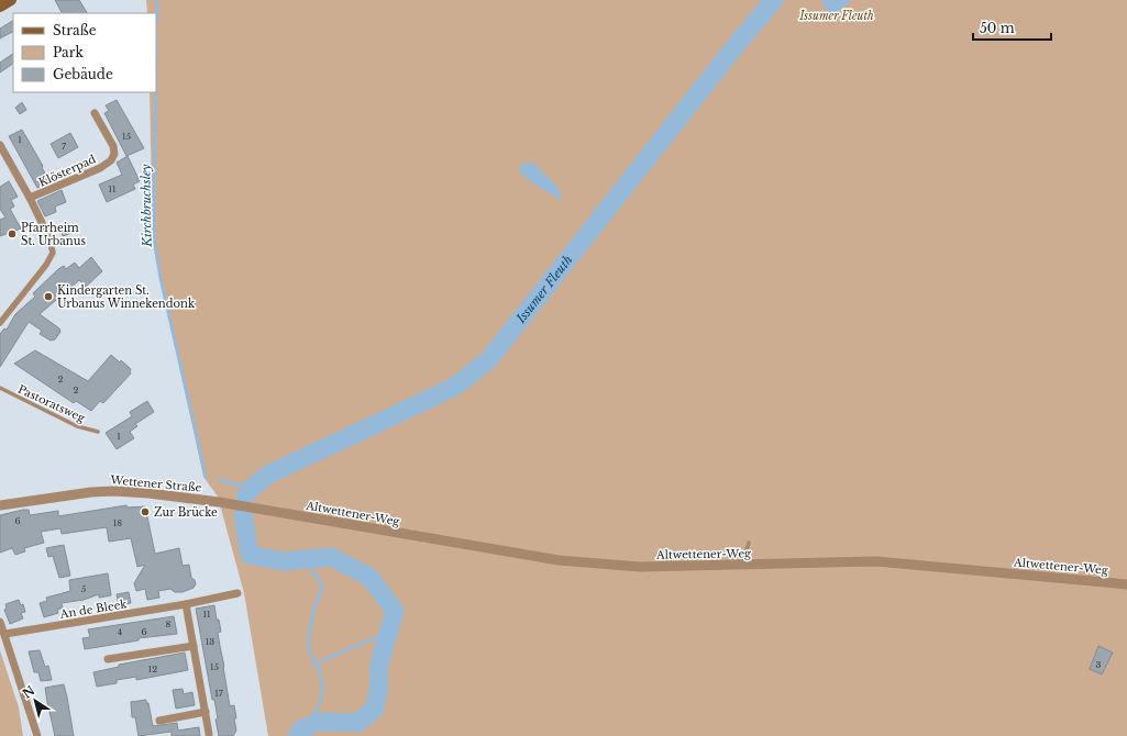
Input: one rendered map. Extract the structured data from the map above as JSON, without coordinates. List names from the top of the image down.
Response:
{
  "streets": {
    "street": [
      "Klösterpad",
      "Wettener Straße",
      "Altwettener-Weg",
      "An de Bleek"
    ],
    "lane": ["Pastoratsweg"]
  },
  "crossings": [
    ["Wettener Straße", "Altwettener-Weg"]
  ],
  "water": ["Kirchbruchsley", "Issumer Fleuth"],
  "parks": ["Issumer Fleuth"],
  "places": ["Pfarrheim St. Urbanus", "Kindergarten St. Urbanus Winnekendonk", "Zur Brücke"],
  "house_numbers": [
    "15",
    "1",
    "7",
    "11",
    "2",
    "2",
    "1",
    "6",
    "18",
    "5",
    "11",
    "8",
    "4",
    "6",
    "13",
    "3",
    "15",
    "12",
    "17"
  ],
  "legend": ["Straße", "Park", "Gebäude"],
  "scale_bar": "50 m",
  "north": "top left"
}
